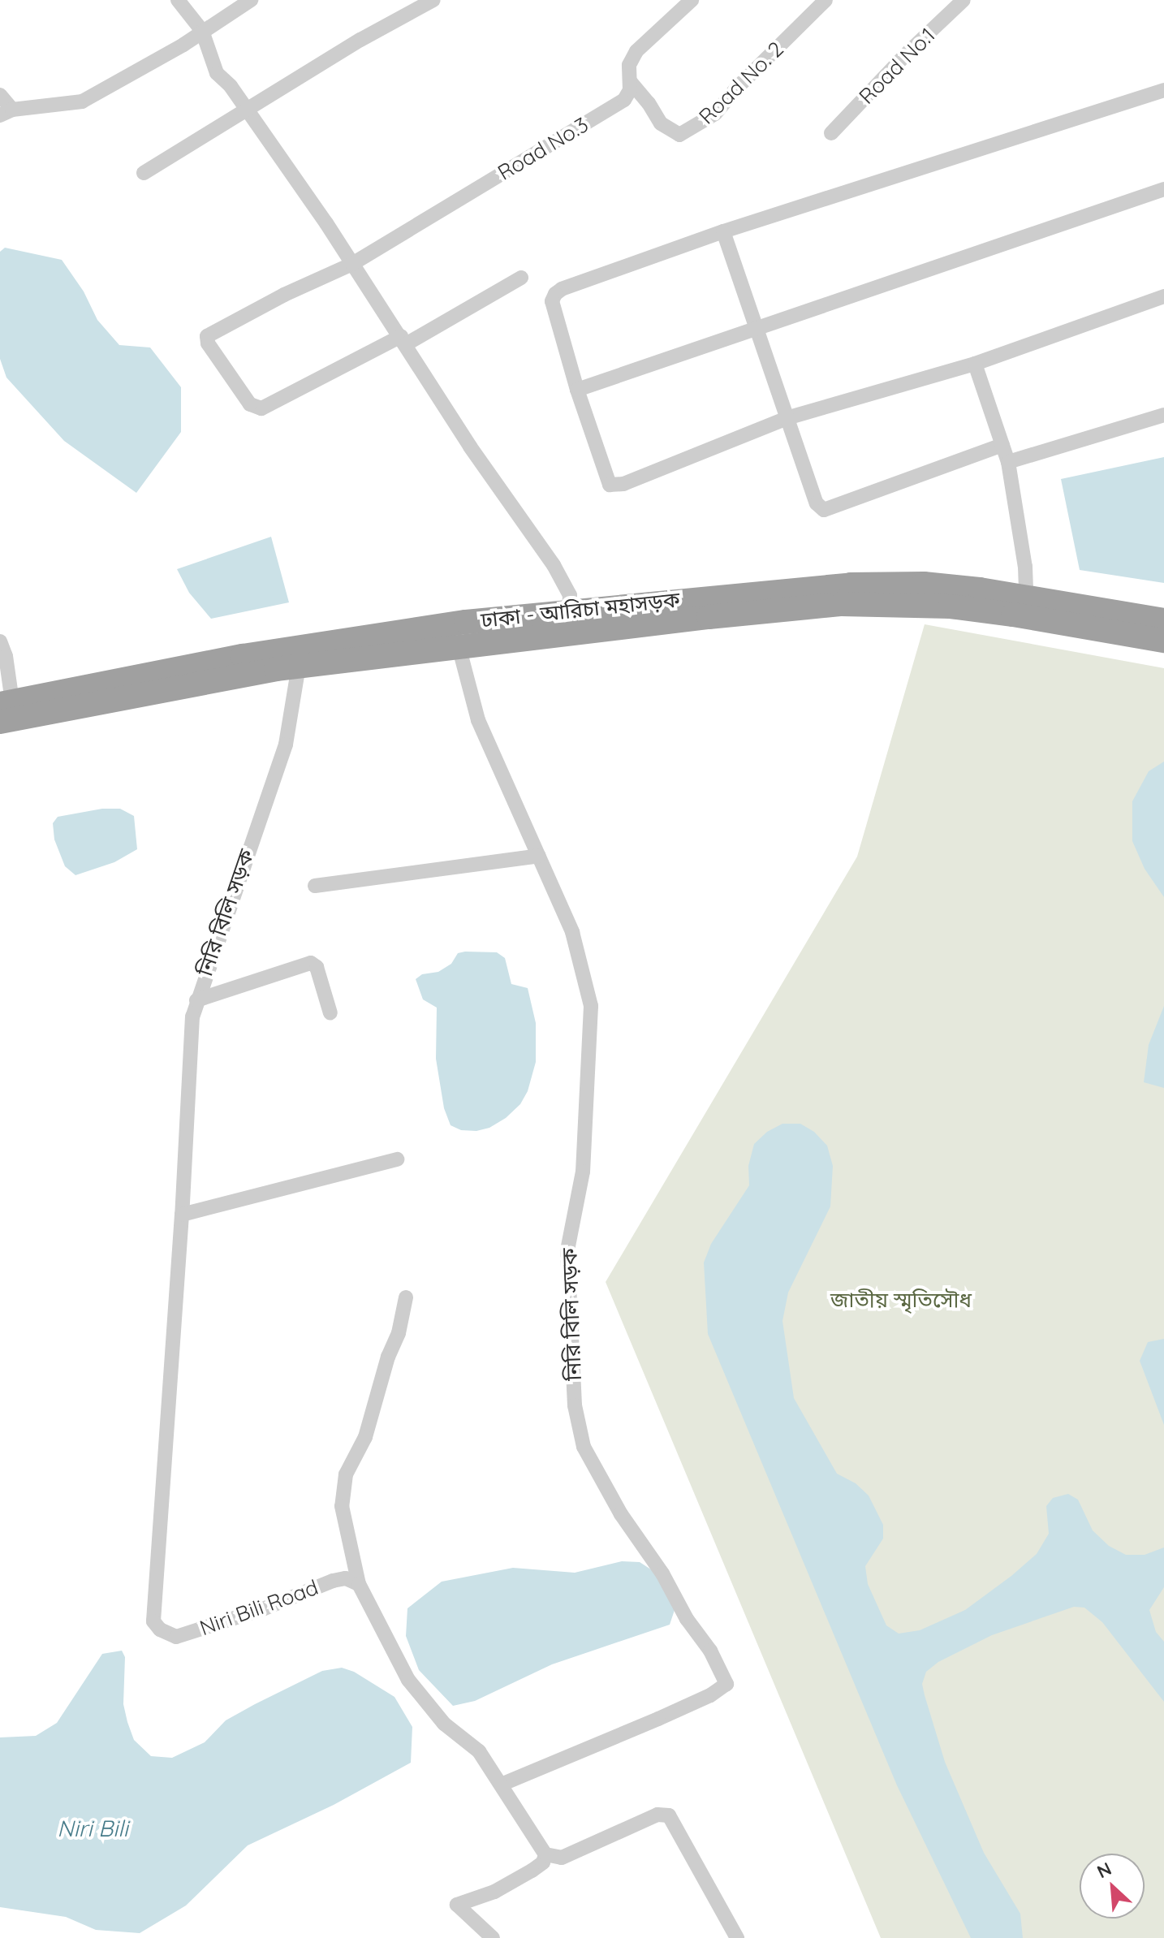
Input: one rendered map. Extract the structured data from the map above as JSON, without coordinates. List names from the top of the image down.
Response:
{
  "streets": {
    "highway": ["ঢাকা - আরিচা মহাসড়ক"],
    "street": [
      "Road No.1",
      "Road No. 2",
      "Road No.3",
      "নিরি বিলি সড়ক",
      "Niri Bili Road"
    ]
  },
  "crossings": [
    ["Road No. 2", "Road No.3"],
    ["নিরি বিলি সড়ক", "Niri Bili Road"]
  ],
  "water": ["Niri Bili"],
  "parks": ["জাতীয় স্মৃতিসৌধ"],
  "north": "top left"
}
